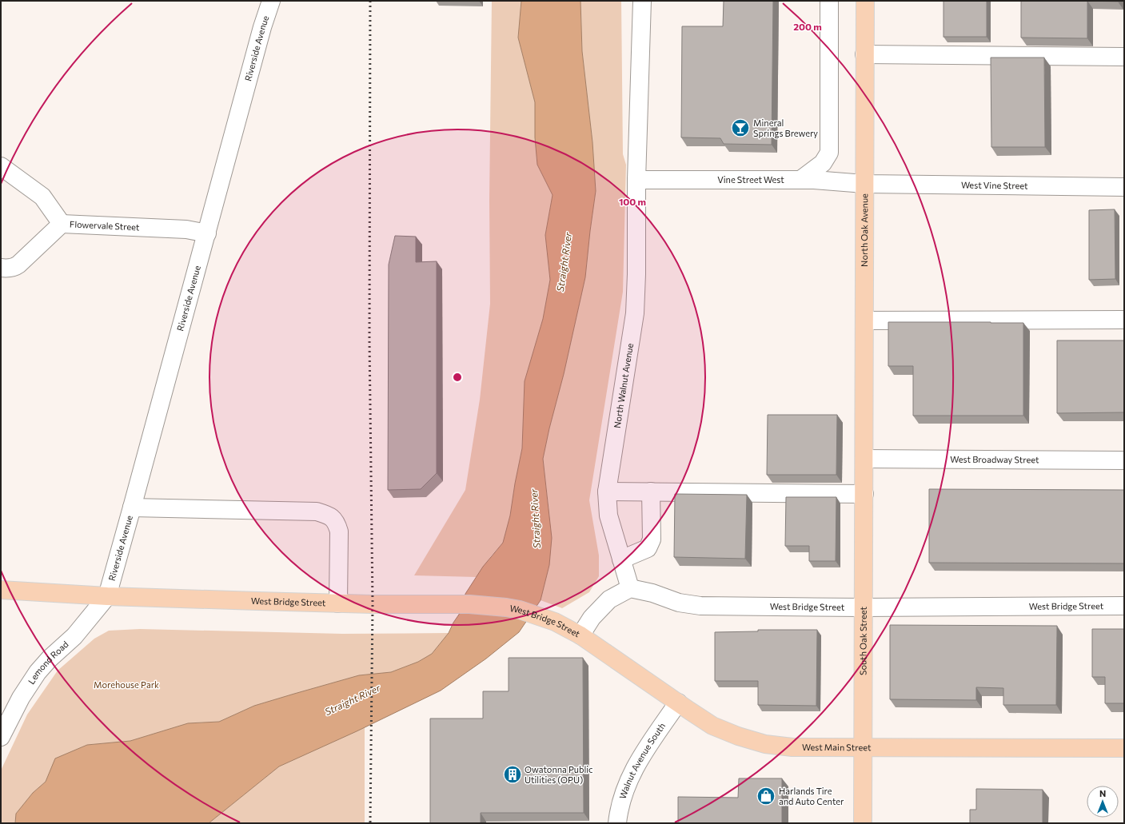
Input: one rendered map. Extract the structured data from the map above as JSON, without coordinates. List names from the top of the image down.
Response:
{
  "streets": {
    "main road": [
      "North Oak Avenue",
      "West Bridge Street",
      "South Oak Street",
      "West Main Street"
    ],
    "street": [
      "Riverside Avenue",
      "Vine Street West",
      "West Vine Street",
      "Flowervale Street",
      "North Walnut Avenue",
      "West Broadway Street",
      "Lemond Road",
      "Walnut Avenue South"
    ]
  },
  "crossings": [
    ["Riverside Avenue", "Flowervale Street"],
    ["Riverside Avenue", "West Bridge Street"],
    ["Riverside Avenue", "Lemond Road"],
    ["Vine Street West", "West Vine Street"],
    ["Vine Street West", "North Oak Avenue"],
    ["Vine Street West", "North Walnut Avenue"],
    ["West Vine Street", "North Oak Avenue"],
    ["North Oak Avenue", "West Broadway Street"],
    ["North Oak Avenue", "South Oak Street"],
    ["North Walnut Avenue", "West Bridge Street"],
    ["West Broadway Street", "South Oak Street"],
    ["West Bridge Street", "South Oak Street"],
    ["West Bridge Street", "Lemond Road"],
    ["West Bridge Street", "West Main Street"],
    ["South Oak Street", "West Main Street"],
    ["West Main Street", "Walnut Avenue South"]
  ],
  "water": ["Straight River"],
  "parks": ["Morehouse Park"],
  "places": {
    "bar": ["Mineral Springs Brewery"],
    "building": ["Owatonna Public Utilities (OPU)"],
    "shop": ["Harlands Tire and Auto Center"]
  },
  "north": "top",
  "rings": ["200 m", "100 m"]
}
